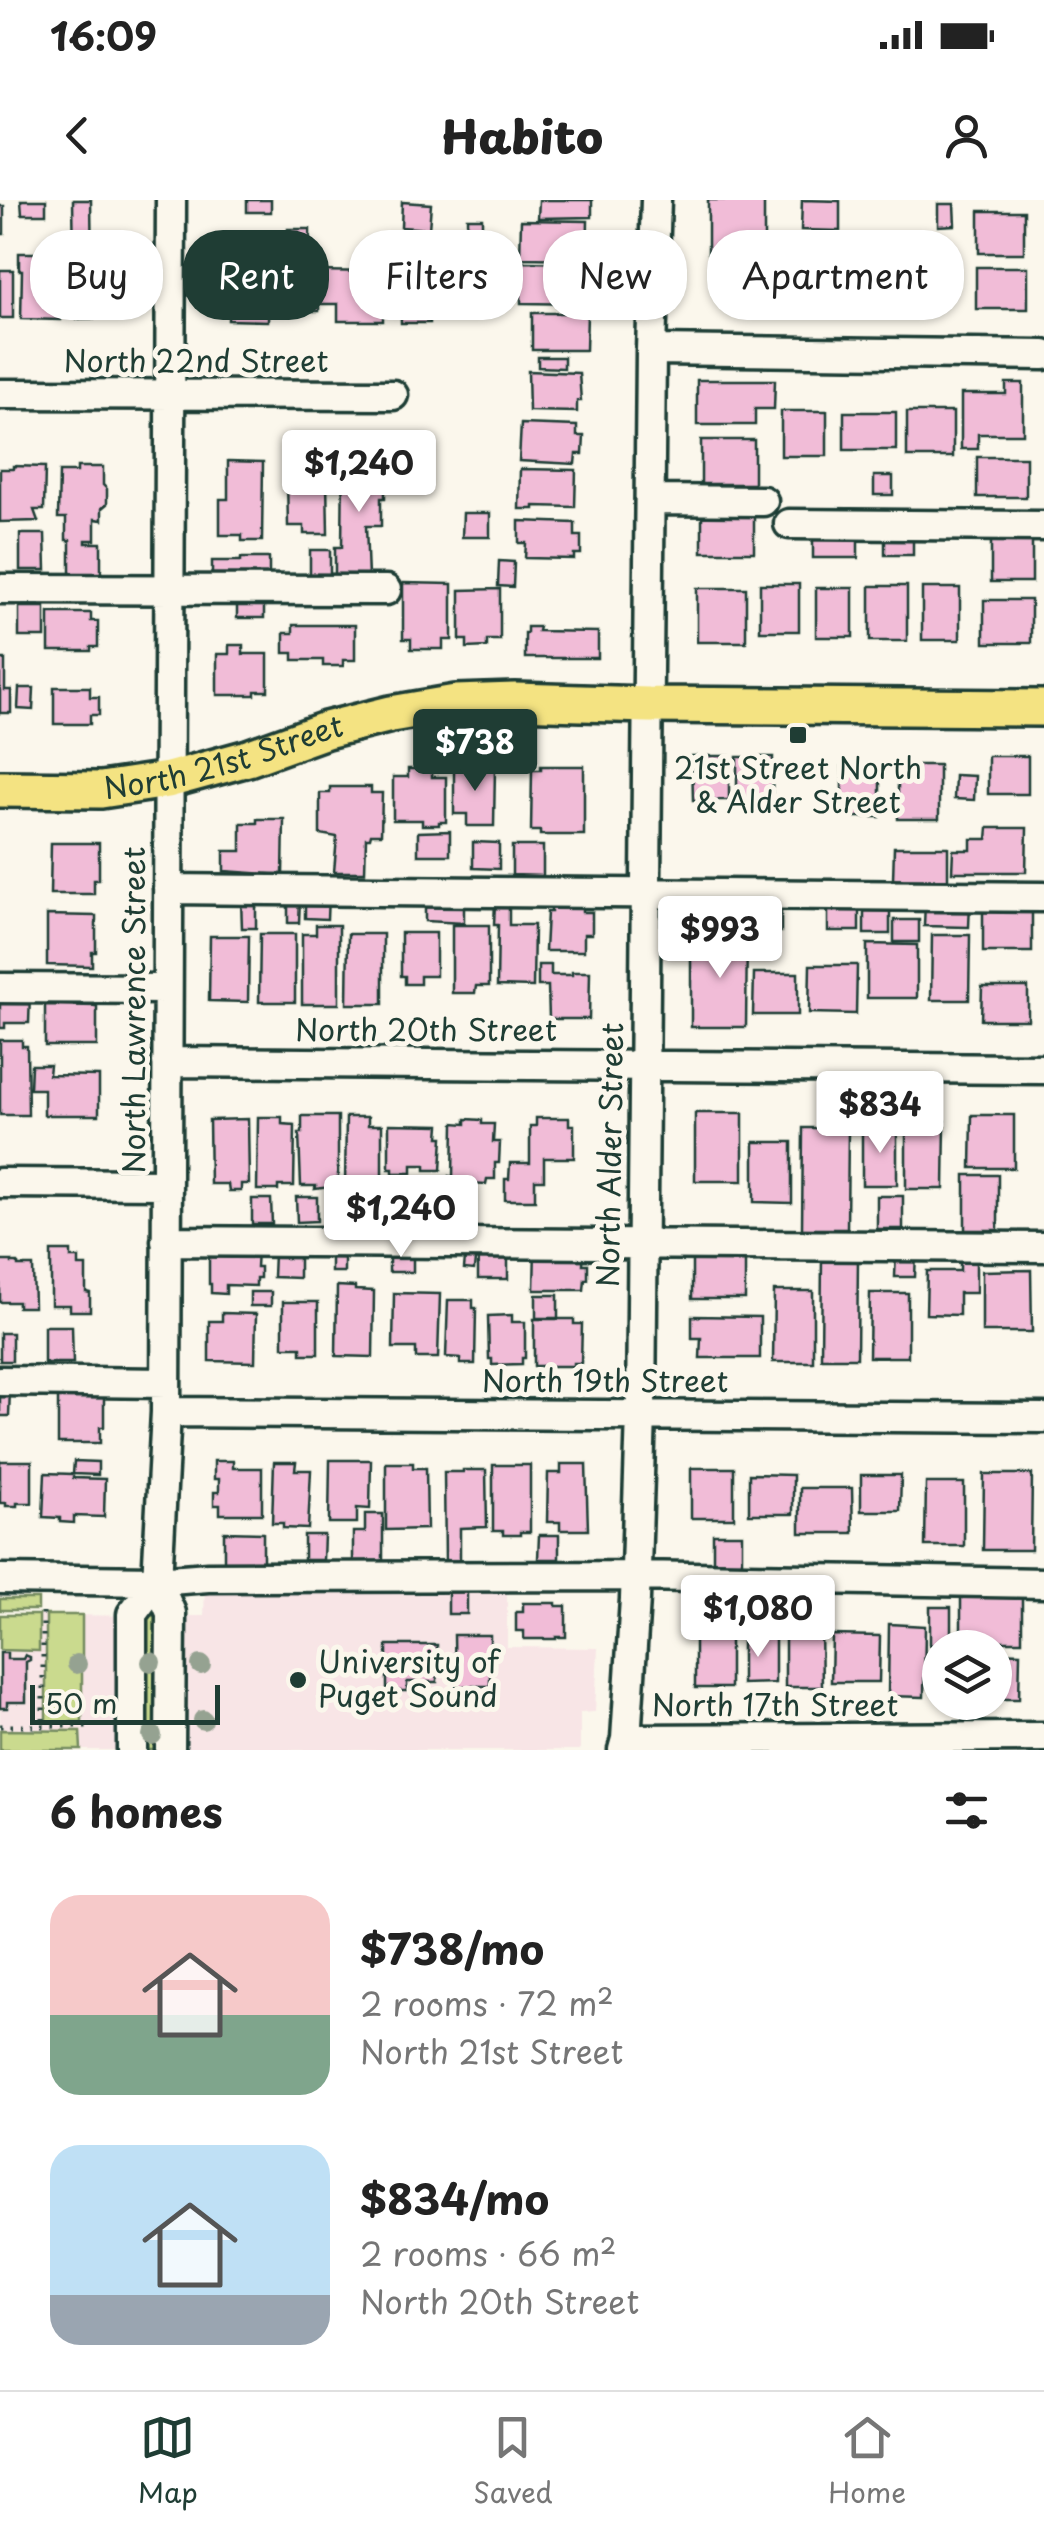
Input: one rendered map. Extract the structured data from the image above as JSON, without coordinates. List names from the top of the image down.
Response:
{
  "streets": {
    "main road": ["North 21st Street"],
    "street": [
      "North 22nd Street",
      "North Lawrence Street",
      "North 20th Street",
      "North Alder Street",
      "North 19th Street",
      "North 17th Street"
    ]
  },
  "crossings": [
    ["North 22nd Street", "North Lawrence Street"],
    ["North 21st Street", "North Lawrence Street"],
    ["North 21st Street", "North Alder Street"],
    ["North Lawrence Street", "North 20th Street"],
    ["North Lawrence Street", "North 19th Street"],
    ["North 20th Street", "North Alder Street"],
    ["North Alder Street", "North 19th Street"],
    ["North Alder Street", "North 17th Street"]
  ],
  "places": {
    "transit": ["21st Street North & Alder Street"],
    "other": ["University of Puget Sound"]
  },
  "scale_bar": "50 m",
  "page": {
    "status": "16:09",
    "header": "Habito",
    "chip": [
      "Buy",
      "Rent",
      "Filters",
      "New",
      "Apartment"
    ],
    "price": [
      "$1,240",
      "$738",
      "$993",
      "$834",
      "$1,240",
      "$1,080"
    ],
    "scale": "50 m",
    "heading": "6 homes",
    "list": [
      {
        "name": "$738/mo",
        "note": "2 rooms · 72 m² · North 21st Street"
      },
      {
        "name": "$834/mo",
        "note": "2 rooms · 66 m² · North 20th Street"
      }
    ],
    "tabs": ["Map", "Saved", "Home"]
  }
}
